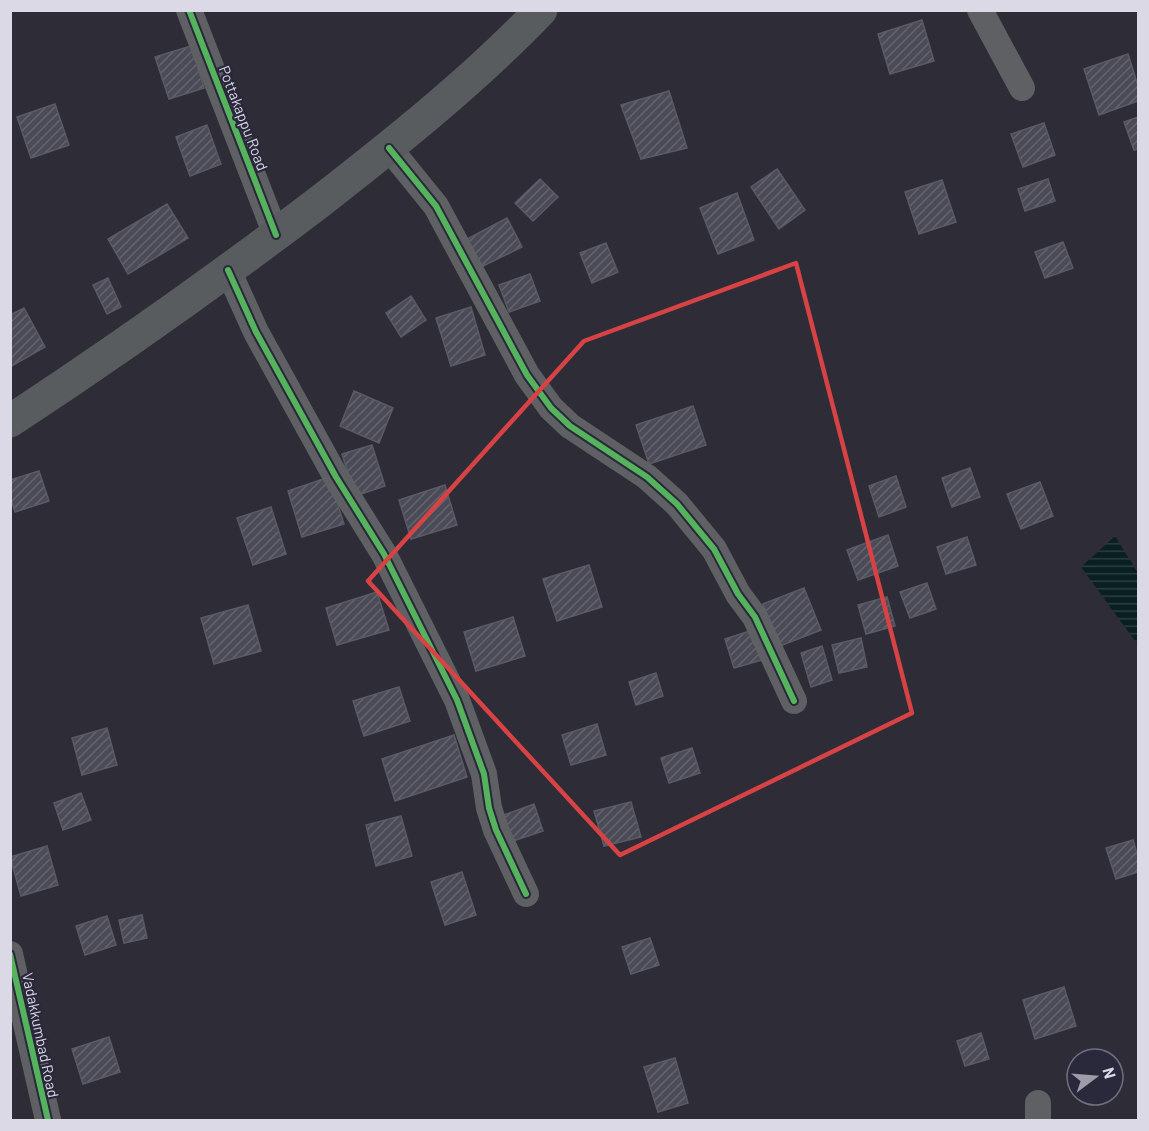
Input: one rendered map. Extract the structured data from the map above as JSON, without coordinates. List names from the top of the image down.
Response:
{
  "streets": {
    "street": ["Pottakappu Road", "Vadakkumbad Road"]
  },
  "north": "right"
}
